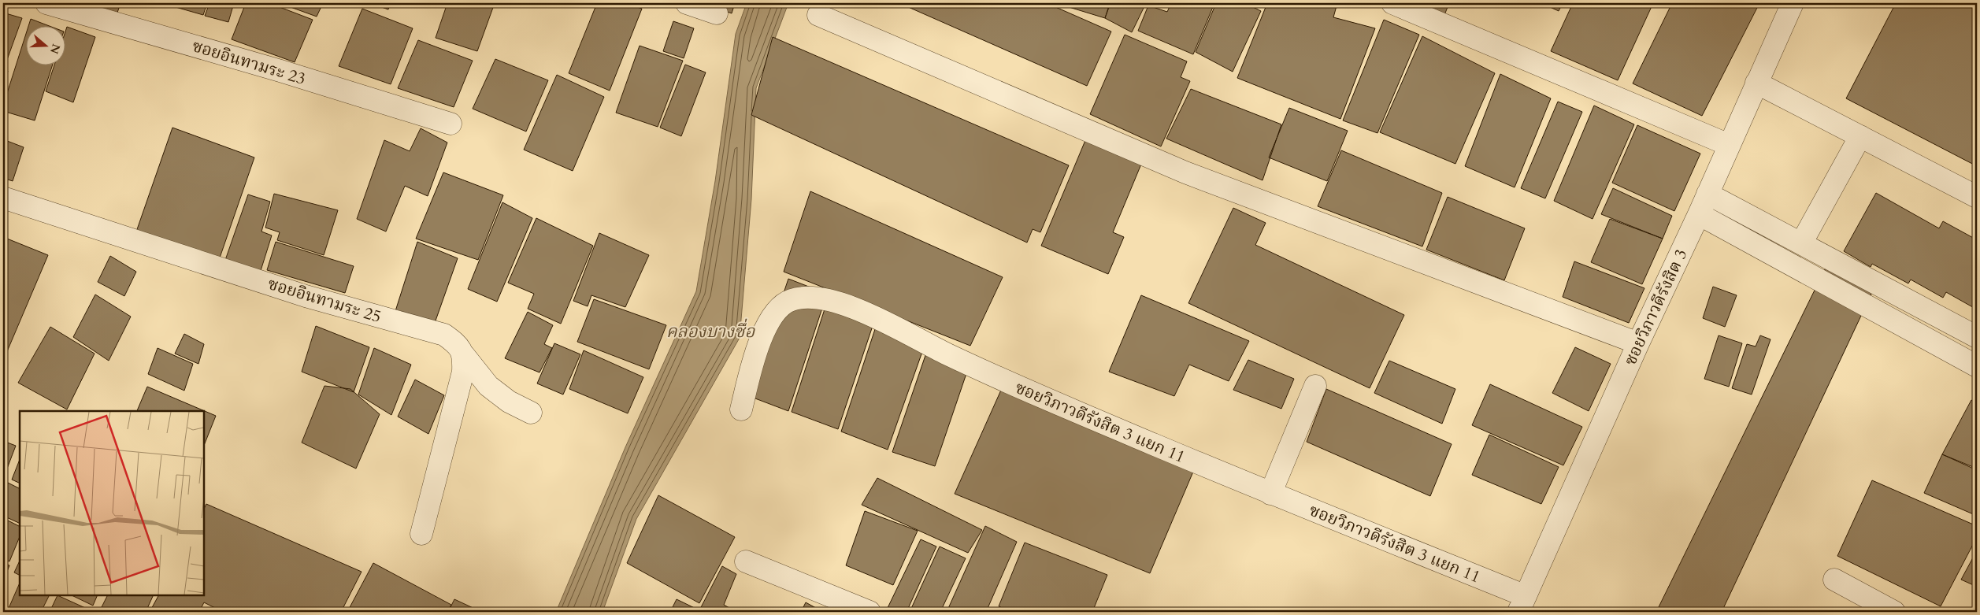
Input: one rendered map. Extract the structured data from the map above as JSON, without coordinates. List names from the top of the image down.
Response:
{
  "streets": {
    "street": [
      "ซอยอินทามระ 23",
      "ซอยอินทามระ 25",
      "ซอยวิภาวดีรังสิต 3",
      "ซอยวิภาวดีรังสิต 3 แยก 11"
    ]
  },
  "crossings": [
    ["ซอยวิภาวดีรังสิต 3", "ซอยวิภาวดีรังสิต 3 แยก 11"]
  ],
  "water": ["คลองบางซื่อ"],
  "north": "right"
}
